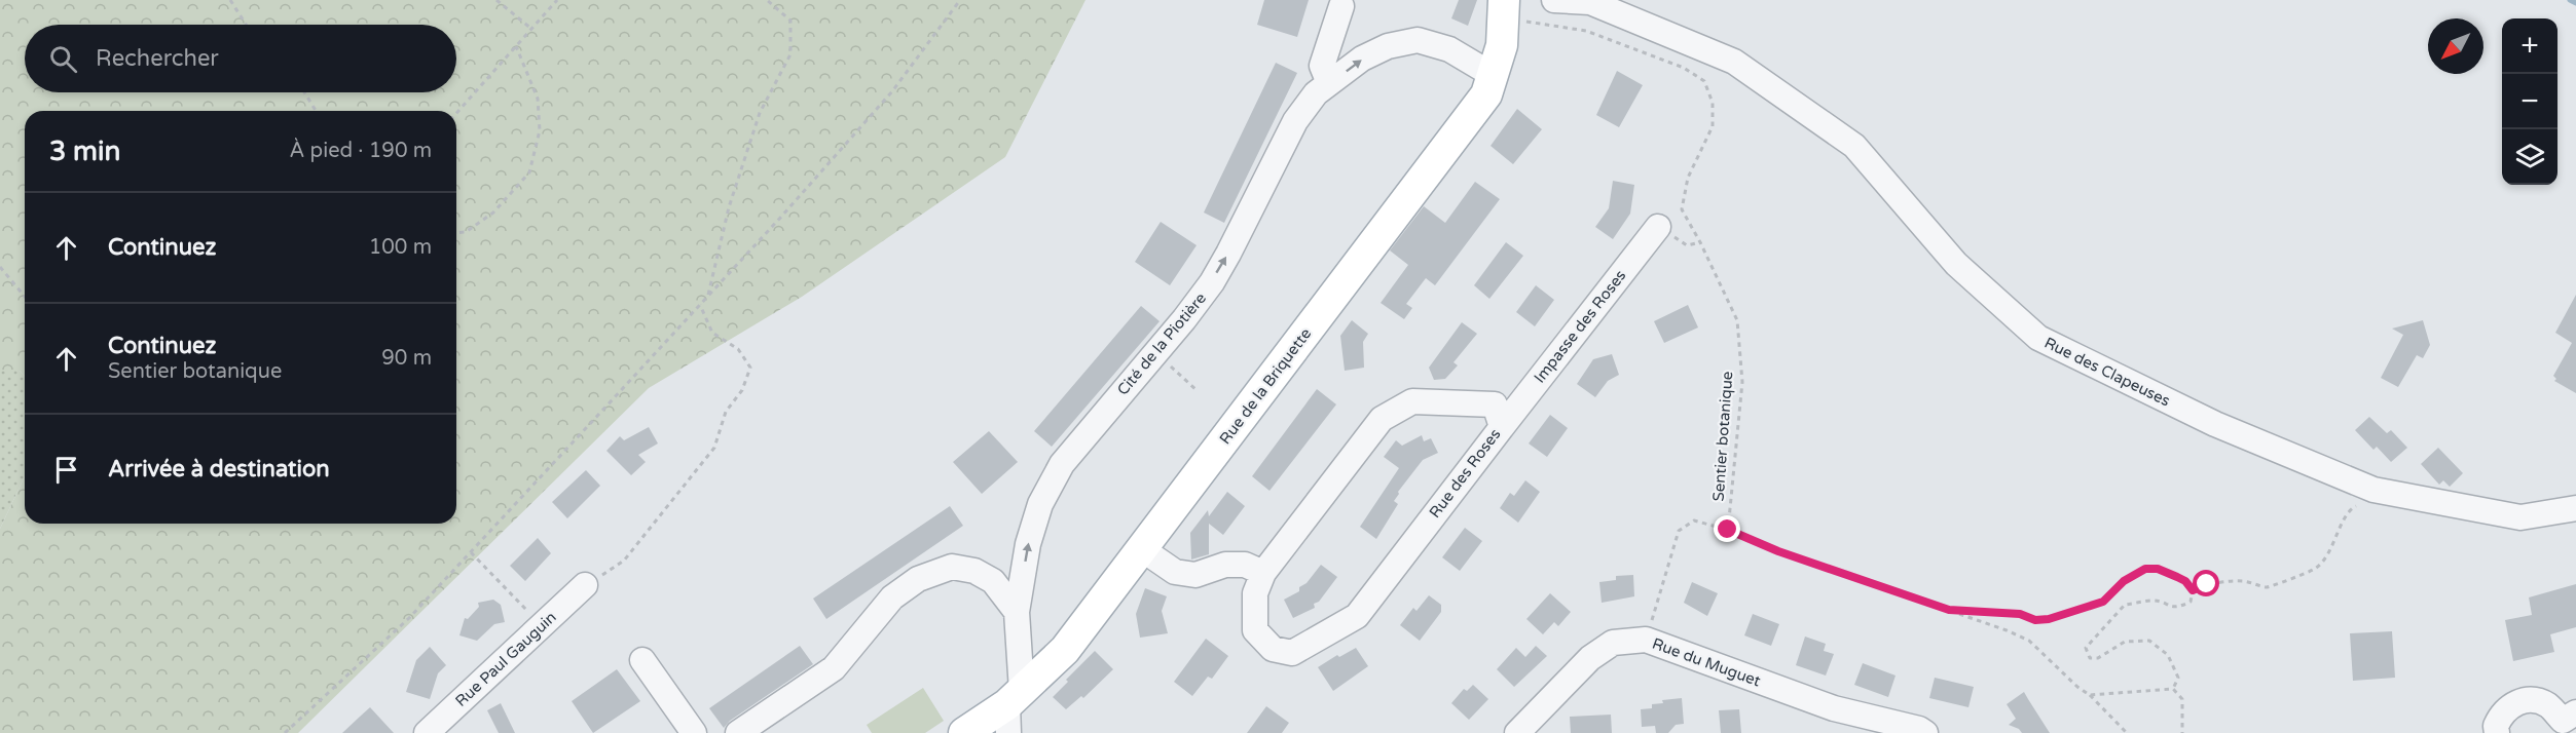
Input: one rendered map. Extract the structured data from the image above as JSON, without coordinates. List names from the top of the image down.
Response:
{
  "streets": {
    "main road": ["Rue de la Briquette"],
    "street": [
      "Impasse des Roses",
      "Cité de la Piotière",
      "Rue des Clapeuses",
      "Rue des Roses",
      "Rue Paul Gauguin",
      "Rue du Muguet"
    ],
    "path": ["Sentier botanique"]
  },
  "crossings": [
    ["Impasse des Roses", "Rue des Roses"],
    ["Cité de la Piotière", "Rue de la Briquette"],
    ["Rue de la Briquette", "Sentier botanique"]
  ],
  "one_way": ["Cité de la Piotière"],
  "north": "bottom left",
  "page": {
    "map_buttons": ["+", "−"],
    "search": "Rechercher",
    "heading": ["3 min", "À pied · 190 m"],
    "list": [
      ["Continuez", "100 m"],
      ["Continuez", "Sentier botanique", "90 m"],
      "Arrivée à destination"
    ]
  }
}
